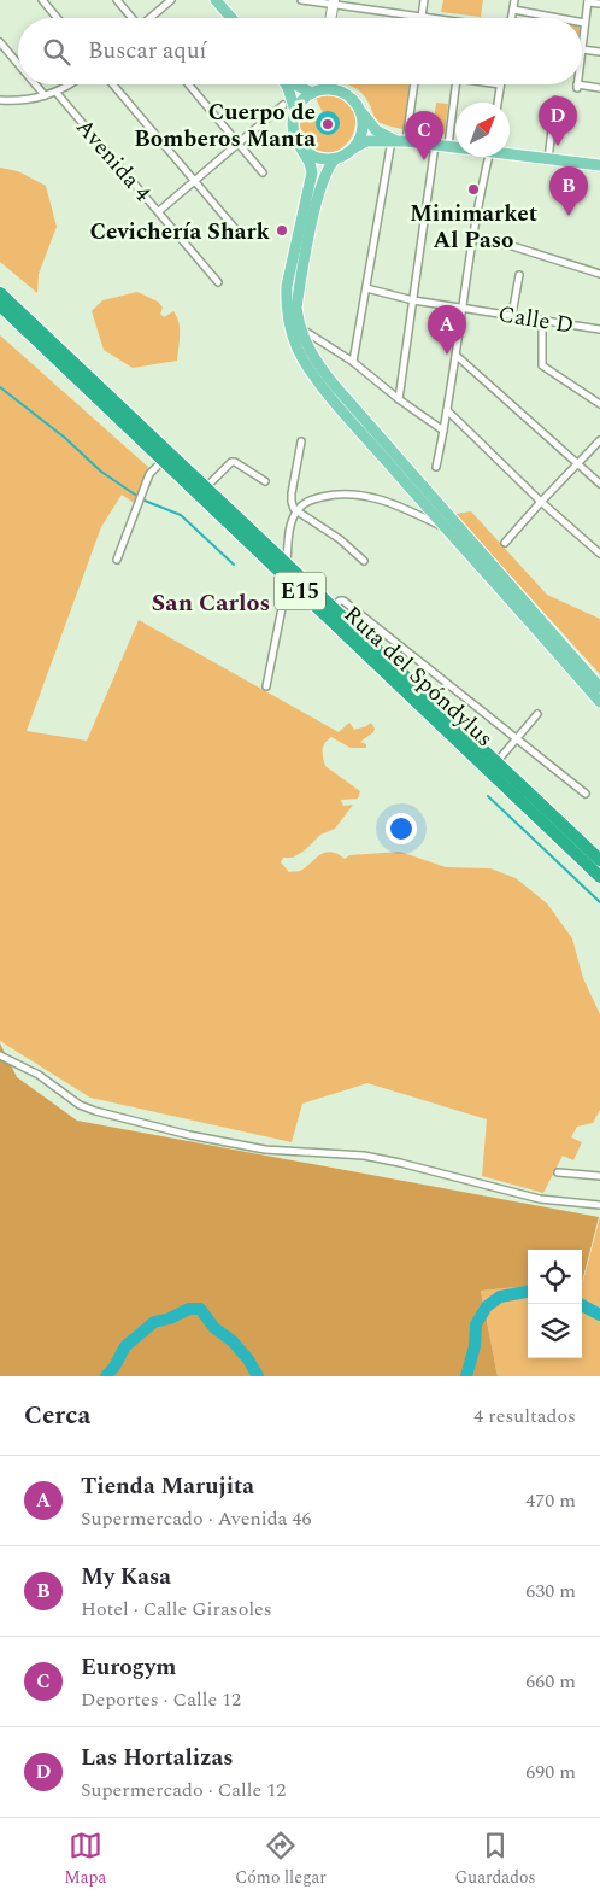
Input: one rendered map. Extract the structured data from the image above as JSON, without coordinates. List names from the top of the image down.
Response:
{
  "streets": {
    "highway": ["E15", "Ruta del Spóndylus"],
    "street": ["Avenida 4", "Calle D"]
  },
  "districts": ["San Carlos"],
  "places": ["Cuerpo de Bomberos Manta", "Minimarket Al Paso", "Cevichería Shark"],
  "north": "top right",
  "page": {
    "search": "Buscar aquí",
    "pins": [
      "D",
      "C",
      "B",
      "A"
    ],
    "heading": ["Cerca", "4 resultados"],
    "list": [
      {
        "mark": "A",
        "name": "Tienda Marujita",
        "note": "Supermercado · Avenida 46",
        "value": "470 m"
      },
      {
        "mark": "B",
        "name": "My Kasa",
        "note": "Hotel · Calle Girasoles",
        "value": "630 m"
      },
      {
        "mark": "C",
        "name": "Eurogym",
        "note": "Deportes · Calle 12",
        "value": "660 m"
      },
      {
        "mark": "D",
        "name": "Las Hortalizas",
        "note": "Supermercado · Calle 12",
        "value": "690 m"
      }
    ],
    "nav": ["Mapa", "Cómo llegar", "Guardados"]
  }
}
